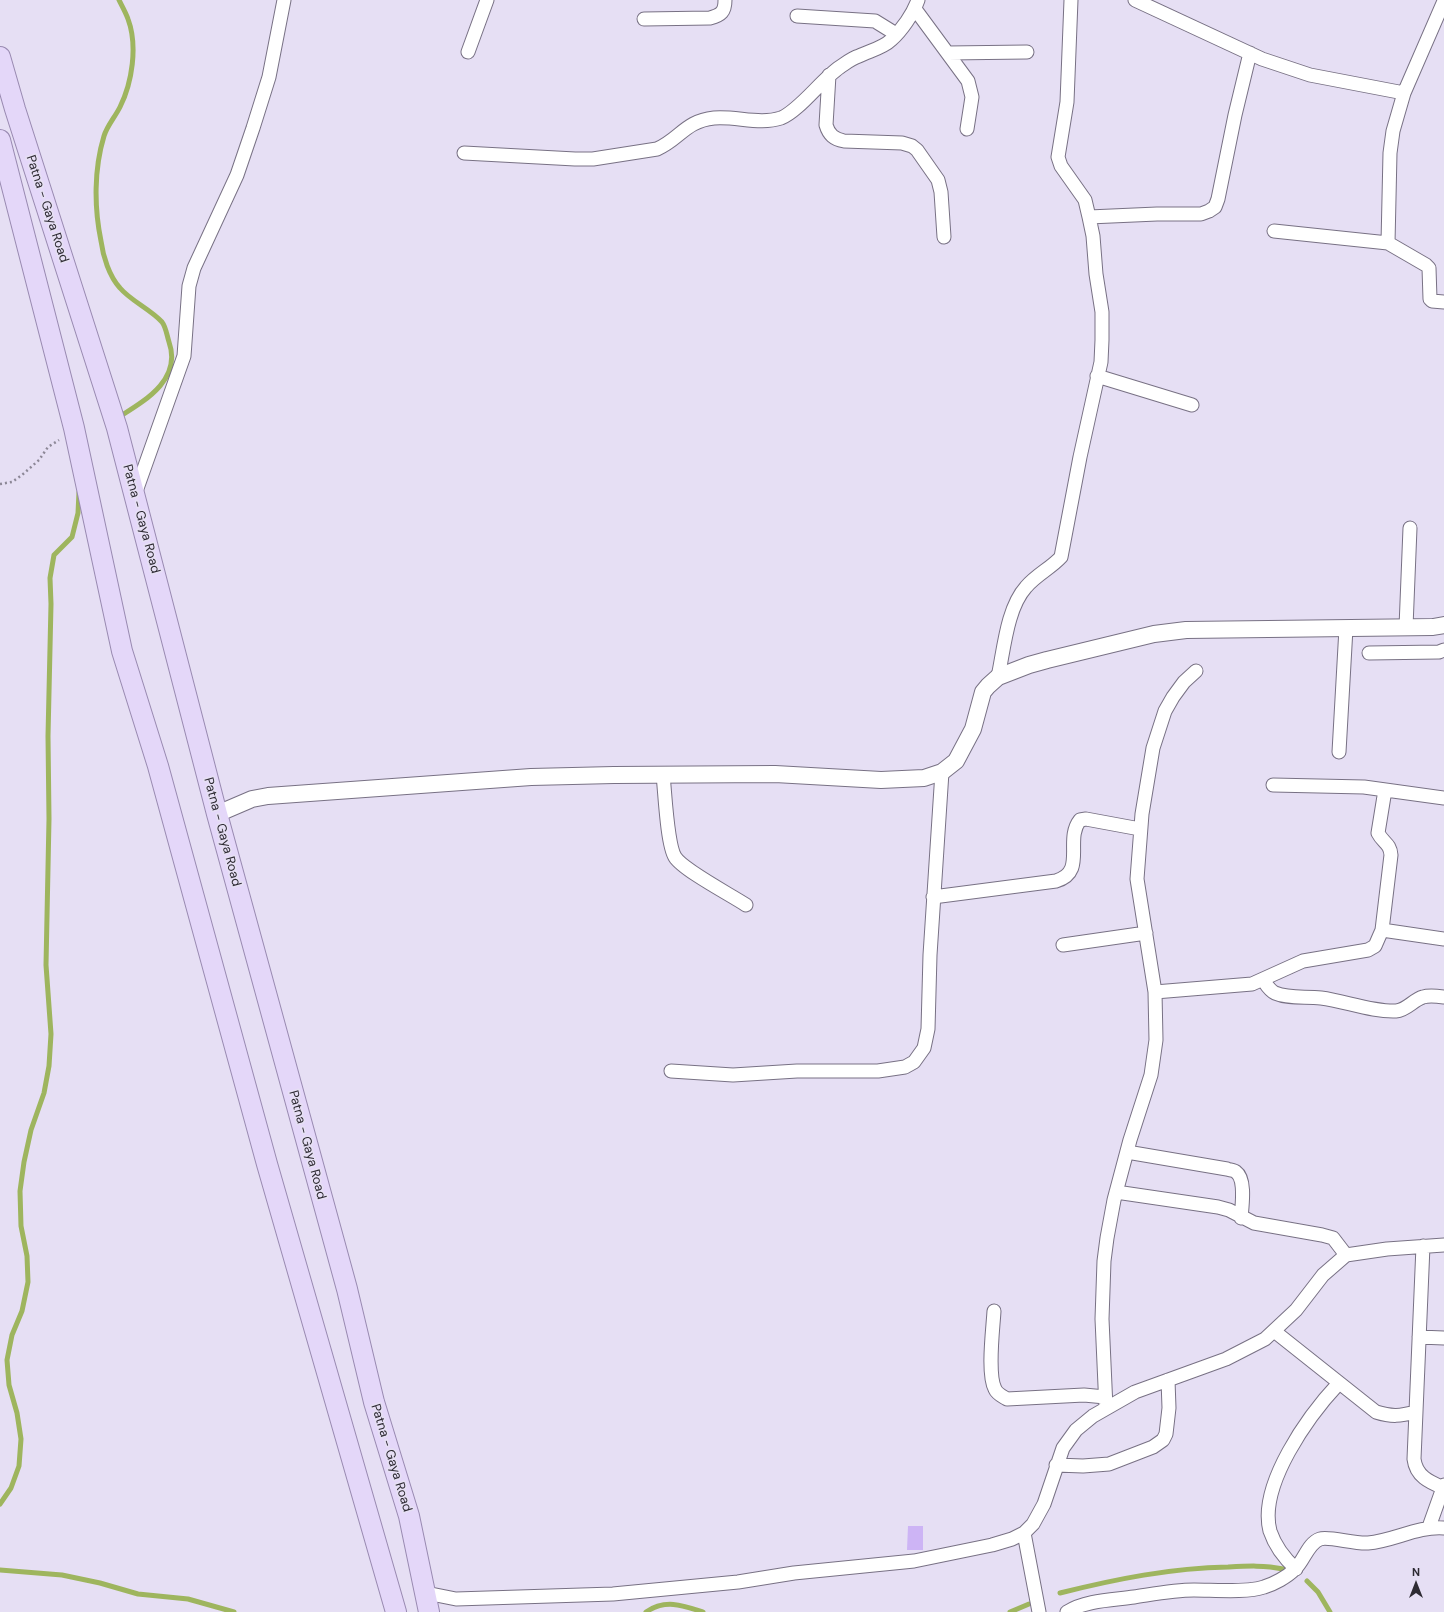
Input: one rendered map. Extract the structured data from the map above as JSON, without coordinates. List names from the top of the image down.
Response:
{
  "streets": {
    "main road": ["Patna - Gaya Road"]
  },
  "north": "top"
}
